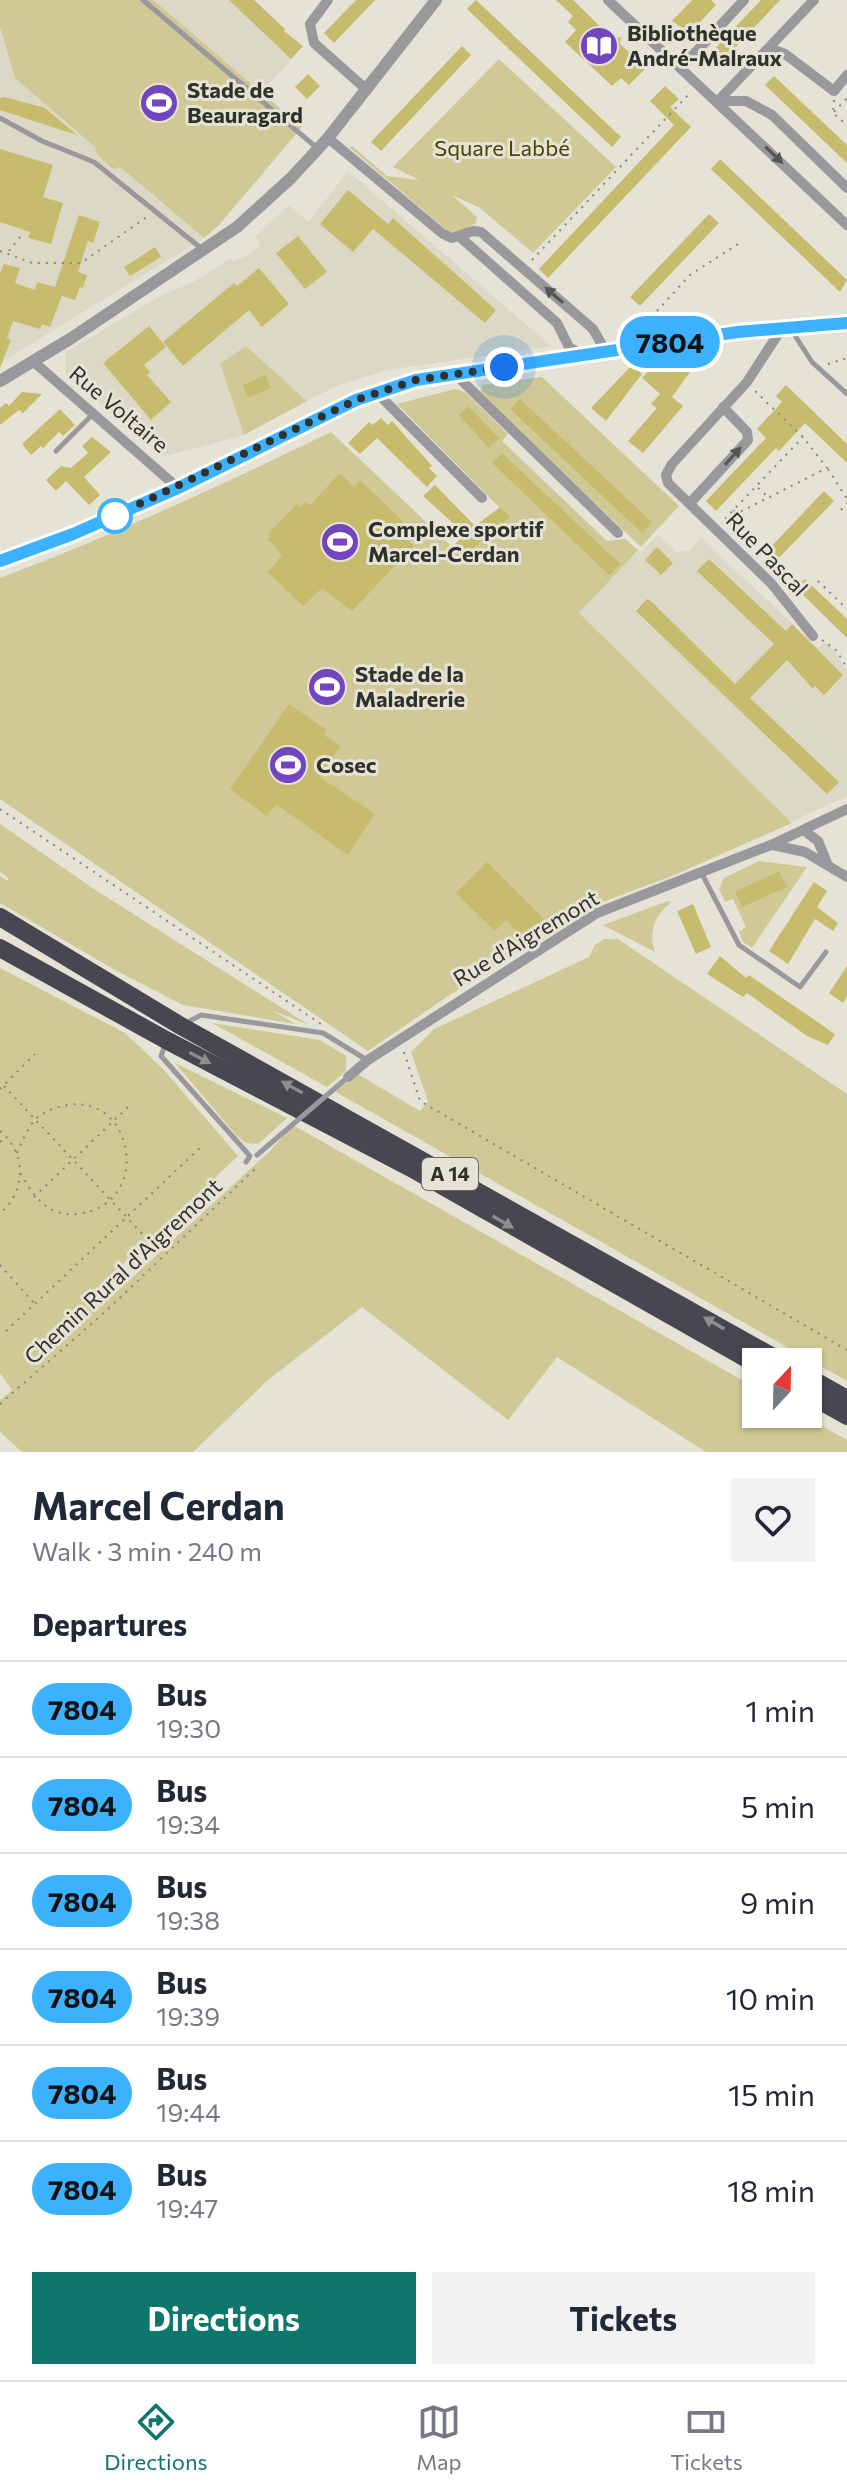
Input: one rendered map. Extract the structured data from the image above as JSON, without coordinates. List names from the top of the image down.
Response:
{
  "streets": {
    "highway": ["A 14"],
    "street": ["Rue Voltaire", "Rue Pascal", "Rue d'Aigremont"],
    "path": ["Chemin Rural d'Aigremont"]
  },
  "crossings": [
    ["Rue d'Aigremont", "A 14"],
    ["Rue d'Aigremont", "Chemin Rural d'Aigremont"]
  ],
  "parks": ["Square Labbé"],
  "places": {
    "library": ["Bibliothèque André-Malraux"],
    "sports": [
      "Stade de Beauragard",
      "Complexe sportif Marcel-Cerdan",
      "Stade de la Maladrerie",
      "Cosec"
    ]
  },
  "lines": ["bus line 7804"],
  "north": "top",
  "page": {
    "on_map": "7804",
    "heading": [
      ["Marcel Cerdan", "Walk · 3 min · 240 m"],
      "Departures"
    ],
    "list": [
      {
        "mark": "7804",
        "name": "Bus",
        "note": "19:30",
        "value": "1 min"
      },
      {
        "mark": "7804",
        "name": "Bus",
        "note": "19:34",
        "value": "5 min"
      },
      {
        "mark": "7804",
        "name": "Bus",
        "note": "19:38",
        "value": "9 min"
      },
      {
        "mark": "7804",
        "name": "Bus",
        "note": "19:39",
        "value": "10 min"
      },
      {
        "mark": "7804",
        "name": "Bus",
        "note": "19:44",
        "value": "15 min"
      },
      {
        "mark": "7804",
        "name": "Bus",
        "note": "19:47",
        "value": "18 min"
      }
    ],
    "buttons": ["Directions", "Tickets"],
    "tabs": ["Directions", "Map", "Tickets"]
  }
}
